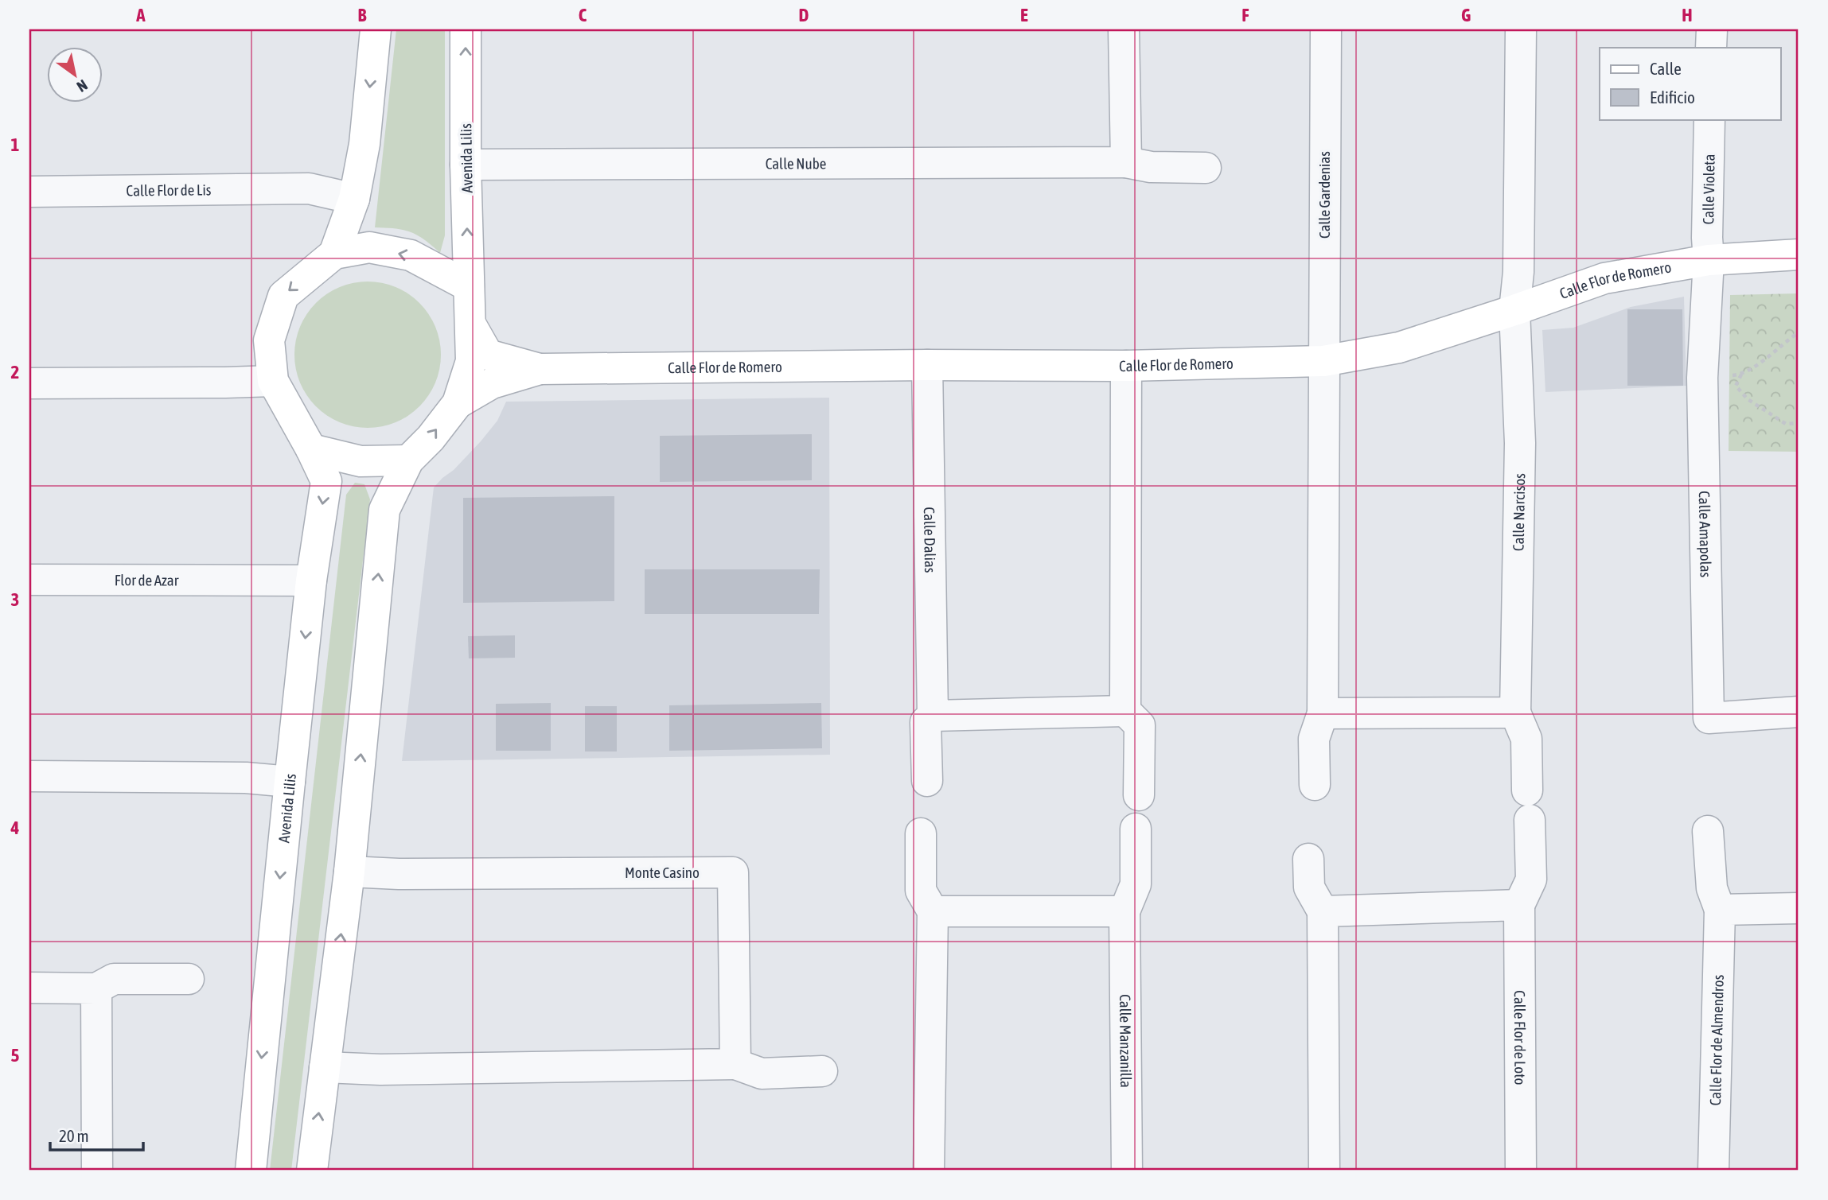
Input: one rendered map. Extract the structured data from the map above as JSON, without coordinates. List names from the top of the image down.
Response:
{
  "streets": {
    "main road": ["Avenida Lilis", "Calle Flor de Romero"],
    "street": [
      "Calle Nube",
      "Calle Violeta",
      "Calle Flor de Lis",
      "Calle Gardenias",
      "Calle Narcisos",
      "Calle Amapolas",
      "Calle Dalias",
      "Flor de Azar",
      "Monte Casino",
      "Calle Flor de Loto",
      "Calle Flor de Almendros",
      "Calle Manzanilla"
    ]
  },
  "crossings": [
    ["Avenida Lilis", "Calle Nube"],
    ["Avenida Lilis", "Calle Flor de Romero"],
    ["Avenida Lilis", "Flor de Azar"],
    ["Calle Violeta", "Calle Flor de Romero"],
    ["Calle Violeta", "Calle Amapolas"],
    ["Calle Gardenias", "Calle Flor de Romero"],
    ["Calle Flor de Romero", "Calle Narcisos"],
    ["Calle Flor de Romero", "Calle Amapolas"],
    ["Calle Flor de Romero", "Calle Dalias"],
    ["Calle Narcisos", "Calle Flor de Loto"]
  ],
  "legend": ["Calle", "Edificio"],
  "scale_bar": "20 m",
  "north": "bottom right",
  "grid": {
    "columns": [
      "A",
      "B",
      "C",
      "D",
      "E",
      "F",
      "G",
      "H"
    ],
    "rows": [
      "1",
      "2",
      "3",
      "4",
      "5"
    ]
  }
}
